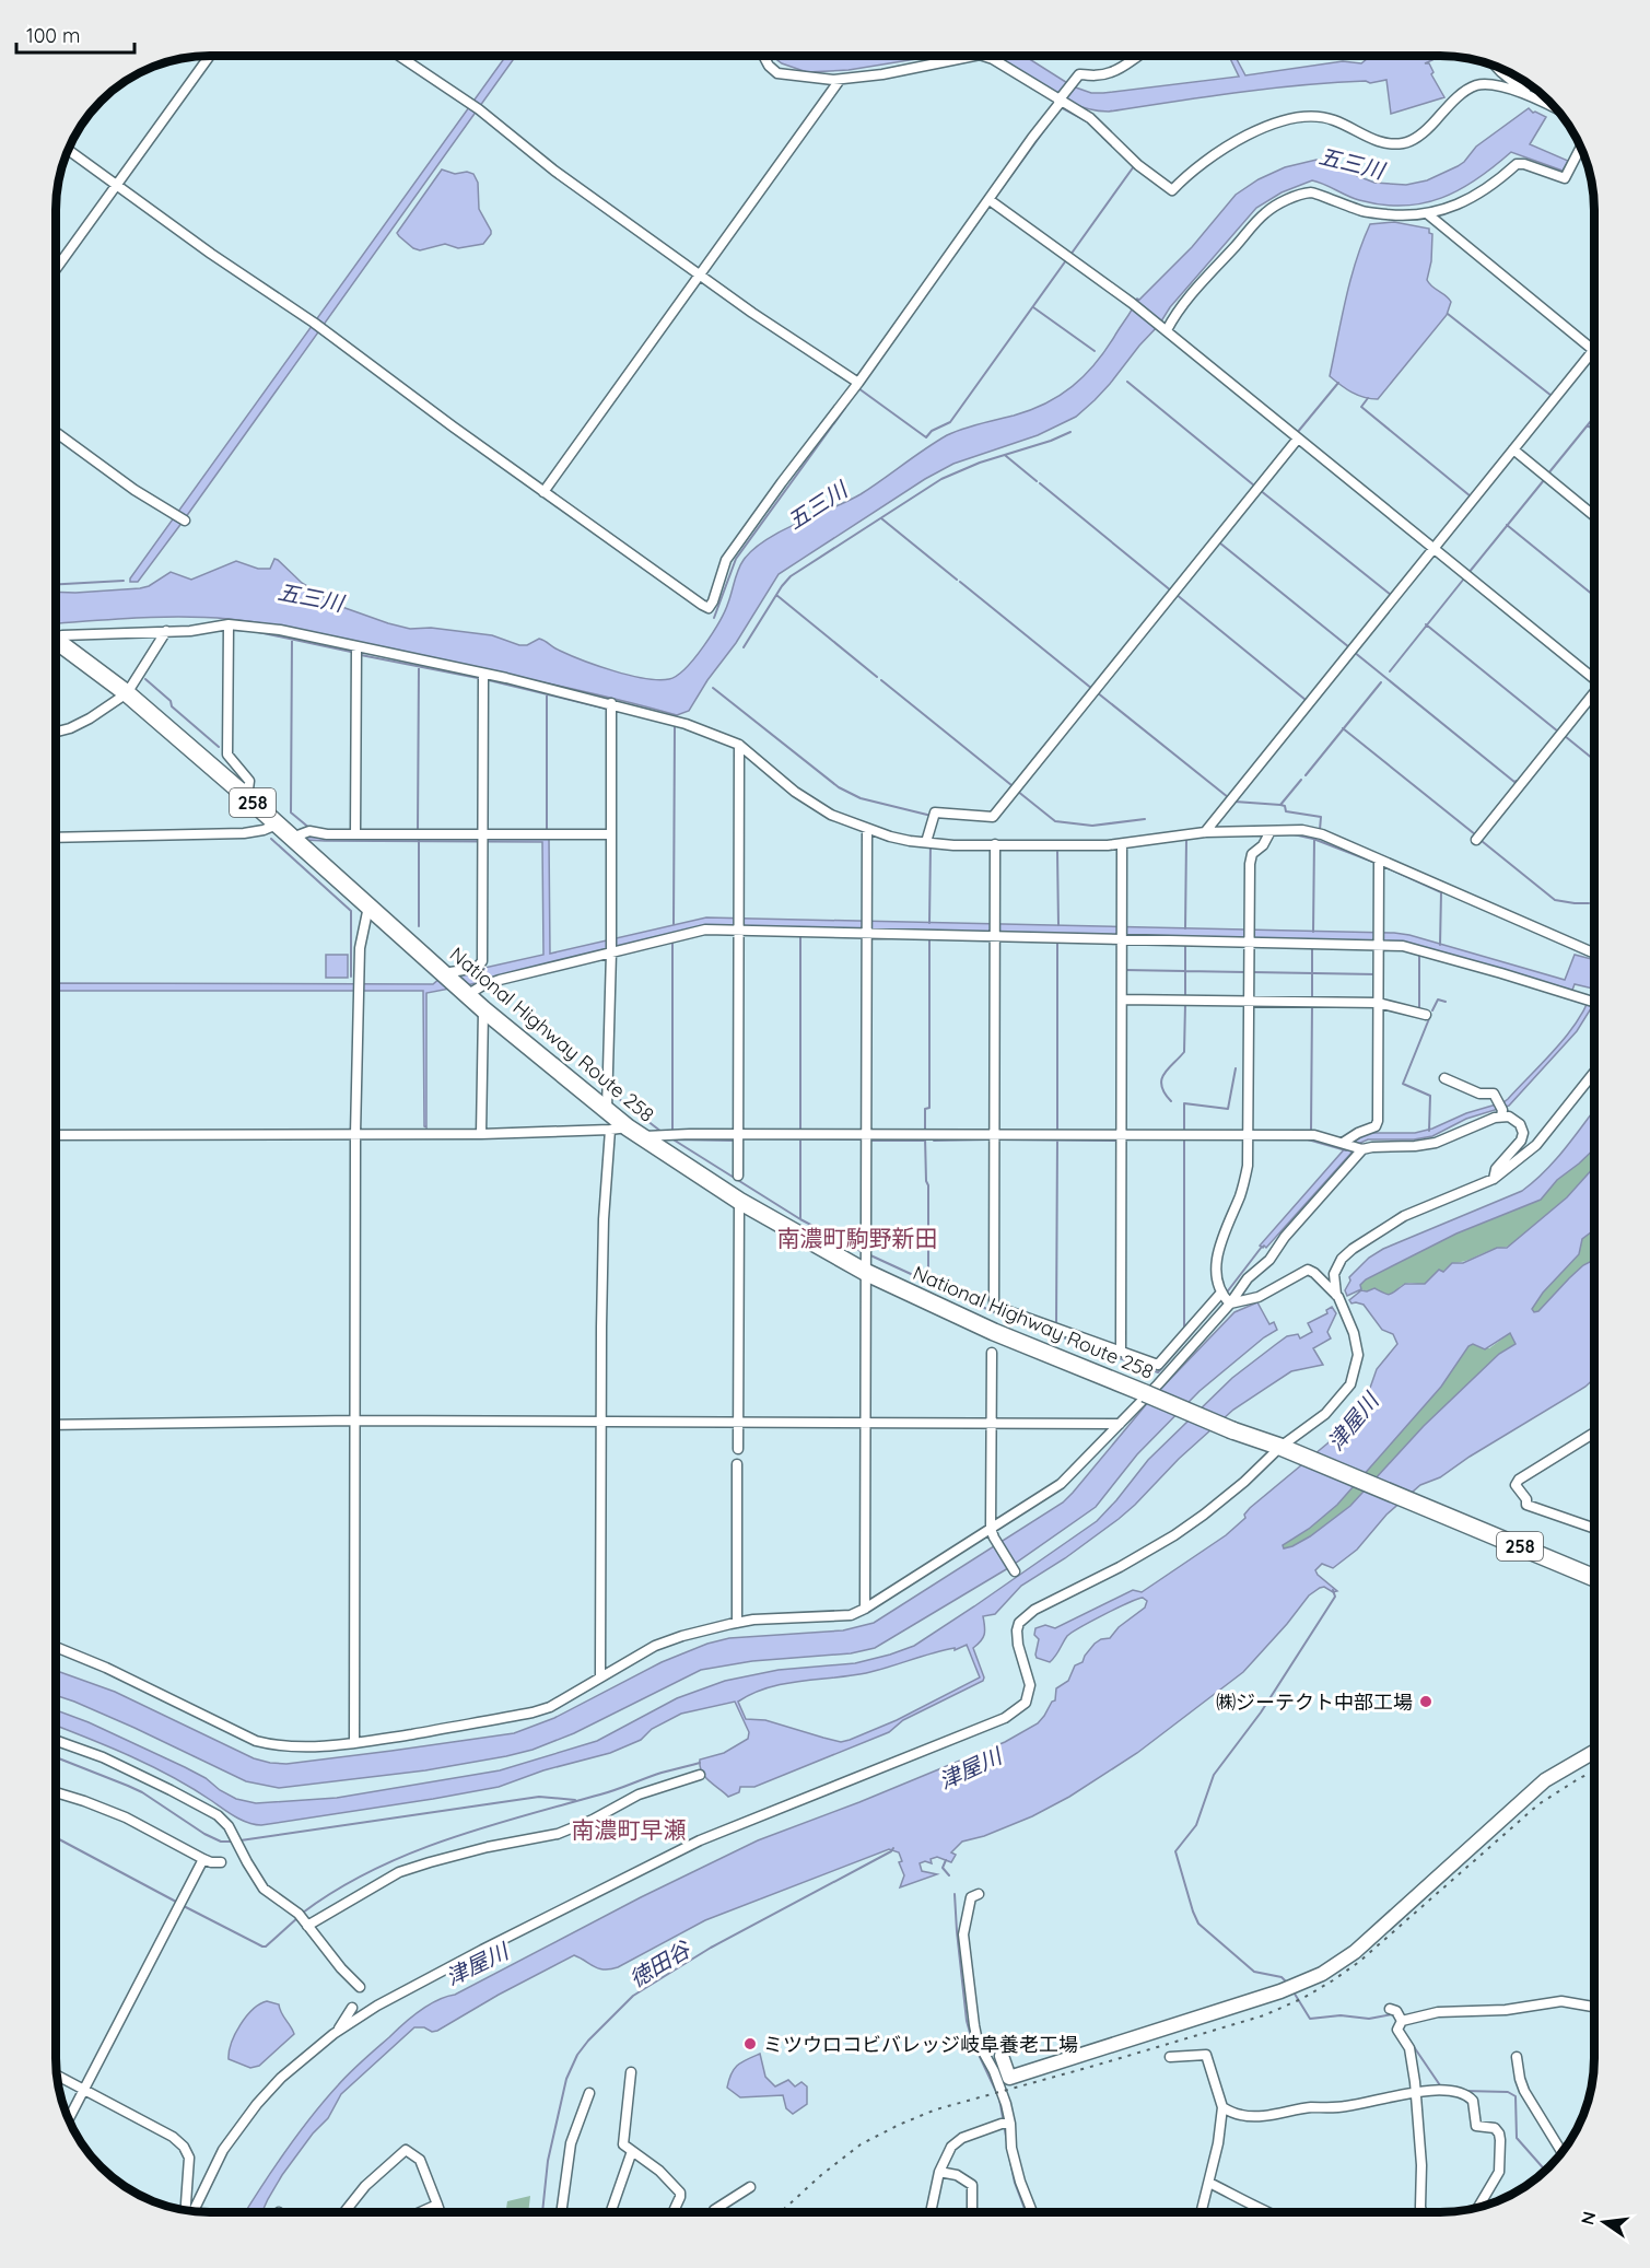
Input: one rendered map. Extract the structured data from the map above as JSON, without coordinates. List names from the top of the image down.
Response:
{
  "streets": {
    "highway": ["258", "National Highway Route 258"]
  },
  "districts": ["南濃町駒野新田", "南濃町早瀬"],
  "water": ["五三川", "津屋川", "徳田谷"],
  "places": ["㈱ジーテクト中部工場", "ミツウロコビバレッジ岐阜養老工場"],
  "scale_bar": "100 m",
  "north": "left"
}
